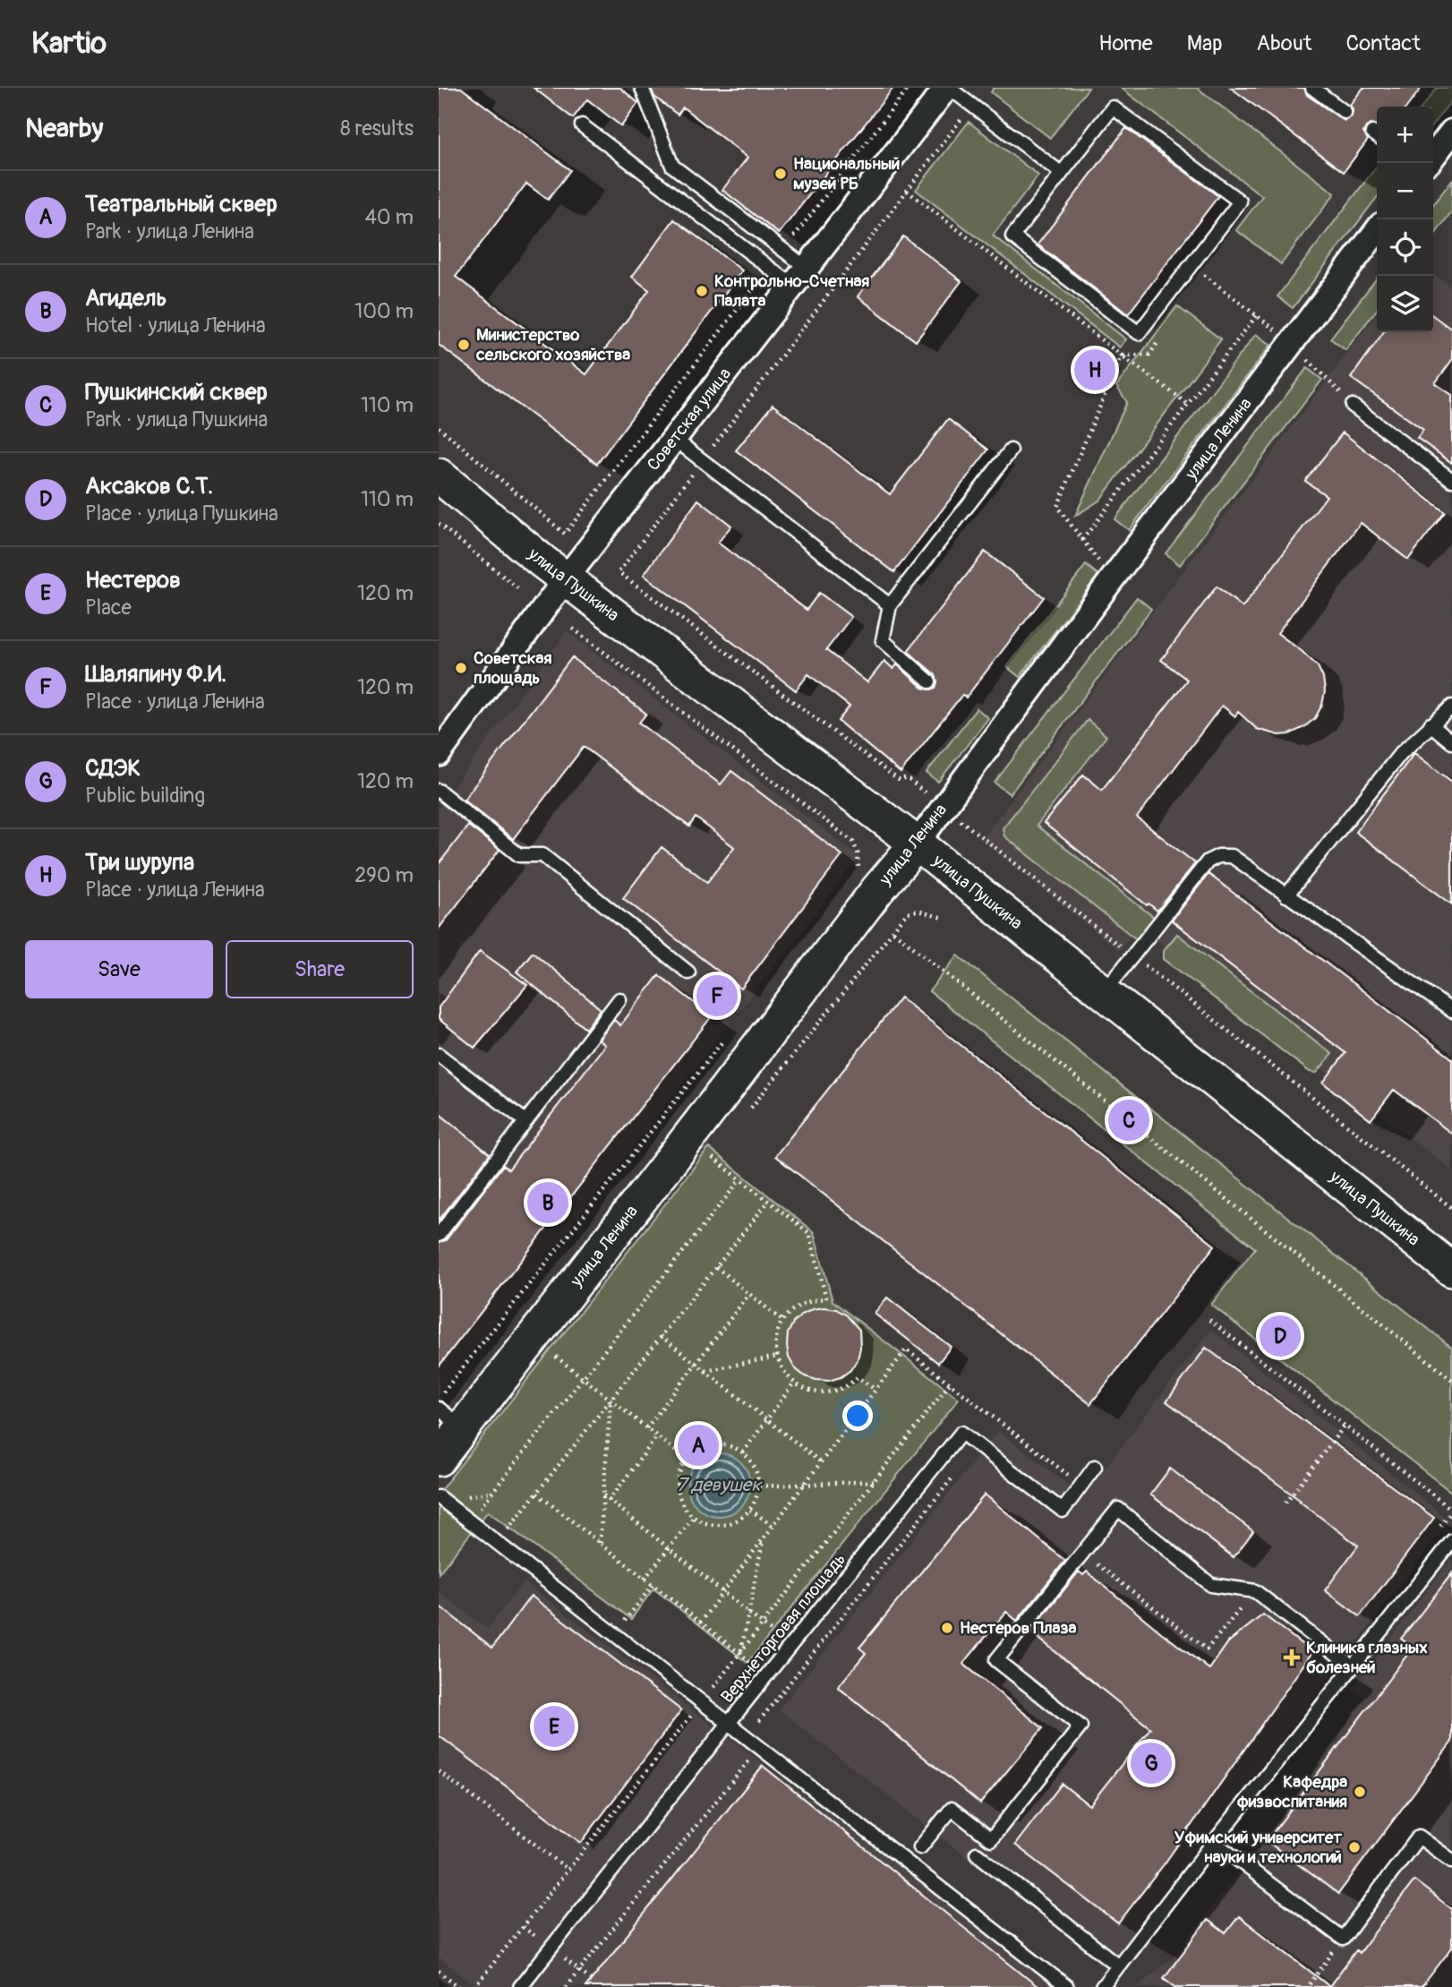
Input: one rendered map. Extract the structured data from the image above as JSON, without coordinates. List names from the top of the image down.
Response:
{
  "streets": {
    "main road": ["улица Ленина", "улица Пушкина"],
    "street": ["Советская улица"],
    "lane": ["Верхнеторговая площадь"]
  },
  "crossings": [
    ["Советская улица", "улица Пушкина"],
    ["улица Ленина", "улица Пушкина"]
  ],
  "water": ["7 девушек"],
  "places": {
    "other": [
      "Национальный музей РБ",
      "Контрольно-Счетная Палата",
      "Министерство сельского хозяйства",
      "Советская площадь",
      "Нестеров Плаза",
      "Кафедра физвоспитания",
      "Уфимский университет науки и технологий"
    ],
    "health": ["Клиника глазных болезней"]
  },
  "page": {
    "header": "Kartio",
    "nav": [
      "Home",
      "Map",
      "About",
      "Contact"
    ],
    "heading": ["Nearby", "8 results"],
    "map_buttons": ["+", "−"],
    "list": [
      {
        "mark": "A",
        "name": "Театральный сквер",
        "note": "Park · улица Ленина",
        "value": "40 m"
      },
      {
        "mark": "B",
        "name": "Агидель",
        "note": "Hotel · улица Ленина",
        "value": "100 m"
      },
      {
        "mark": "C",
        "name": "Пушкинский сквер",
        "note": "Park · улица Пушкина",
        "value": "110 m"
      },
      {
        "mark": "D",
        "name": "Аксаков С.Т.",
        "note": "Place · улица Пушкина",
        "value": "110 m"
      },
      {
        "mark": "E",
        "name": "Нестеров",
        "note": "Place",
        "value": "120 m"
      },
      {
        "mark": "F",
        "name": "Шаляпину Ф.И.",
        "note": "Place · улица Ленина",
        "value": "120 m"
      },
      {
        "mark": "G",
        "name": "СДЭК",
        "note": "Public building",
        "value": "120 m"
      },
      {
        "mark": "H",
        "name": "Три шурупа",
        "note": "Place · улица Ленина",
        "value": "290 m"
      }
    ],
    "pins": [
      "H",
      "F",
      "C",
      "B",
      "D",
      "A",
      "E",
      "G"
    ],
    "buttons": ["Save", "Share"]
  }
}
